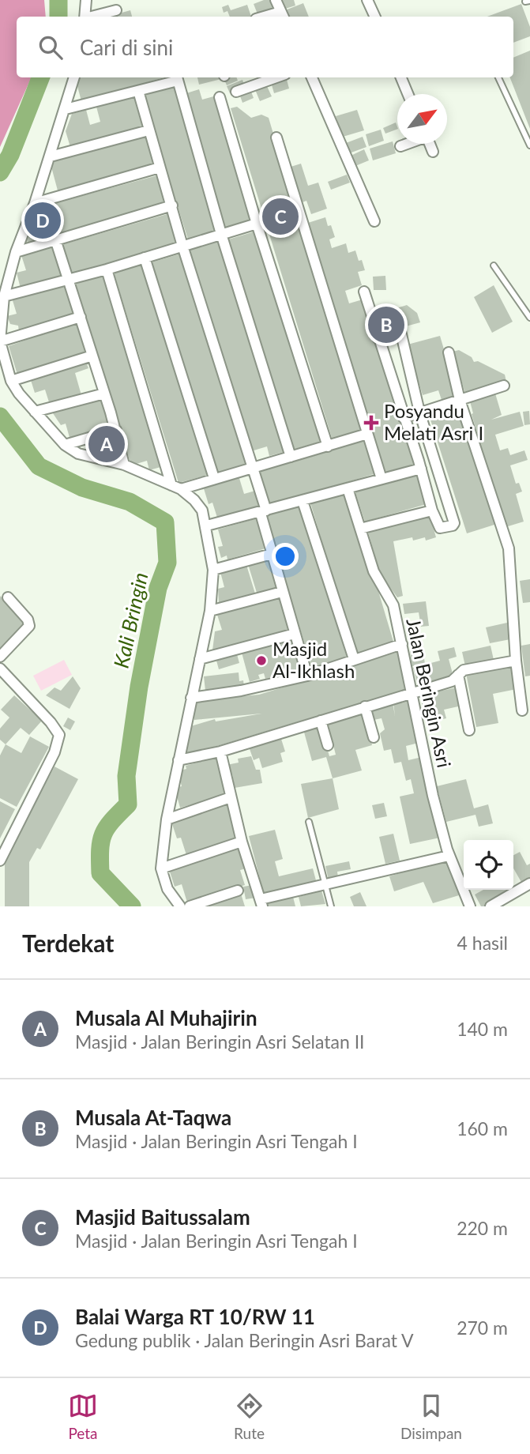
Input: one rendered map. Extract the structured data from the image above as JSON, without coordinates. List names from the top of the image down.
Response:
{
  "streets": {
    "street": ["Jalan Beringin Asri"]
  },
  "water": ["Kali Bringin"],
  "places": {
    "health": ["Posyandu Melati Asri I"],
    "other": ["Masjid Al-Ikhlash"]
  },
  "north": "top right",
  "page": {
    "search": "Cari di sini",
    "pins": [
      "C",
      "D",
      "B",
      "A"
    ],
    "heading": ["Terdekat", "4 hasil"],
    "list": [
      {
        "mark": "A",
        "name": "Musala Al Muhajirin",
        "note": "Masjid · Jalan Beringin Asri Selatan II",
        "value": "140 m"
      },
      {
        "mark": "B",
        "name": "Musala At-Taqwa",
        "note": "Masjid · Jalan Beringin Asri Tengah I",
        "value": "160 m"
      },
      {
        "mark": "C",
        "name": "Masjid Baitussalam",
        "note": "Masjid · Jalan Beringin Asri Tengah I",
        "value": "220 m"
      },
      {
        "mark": "D",
        "name": "Balai Warga RT 10/RW 11",
        "note": "Gedung publik · Jalan Beringin Asri Barat V",
        "value": "270 m"
      }
    ],
    "nav": ["Peta", "Rute", "Disimpan"]
  }
}
